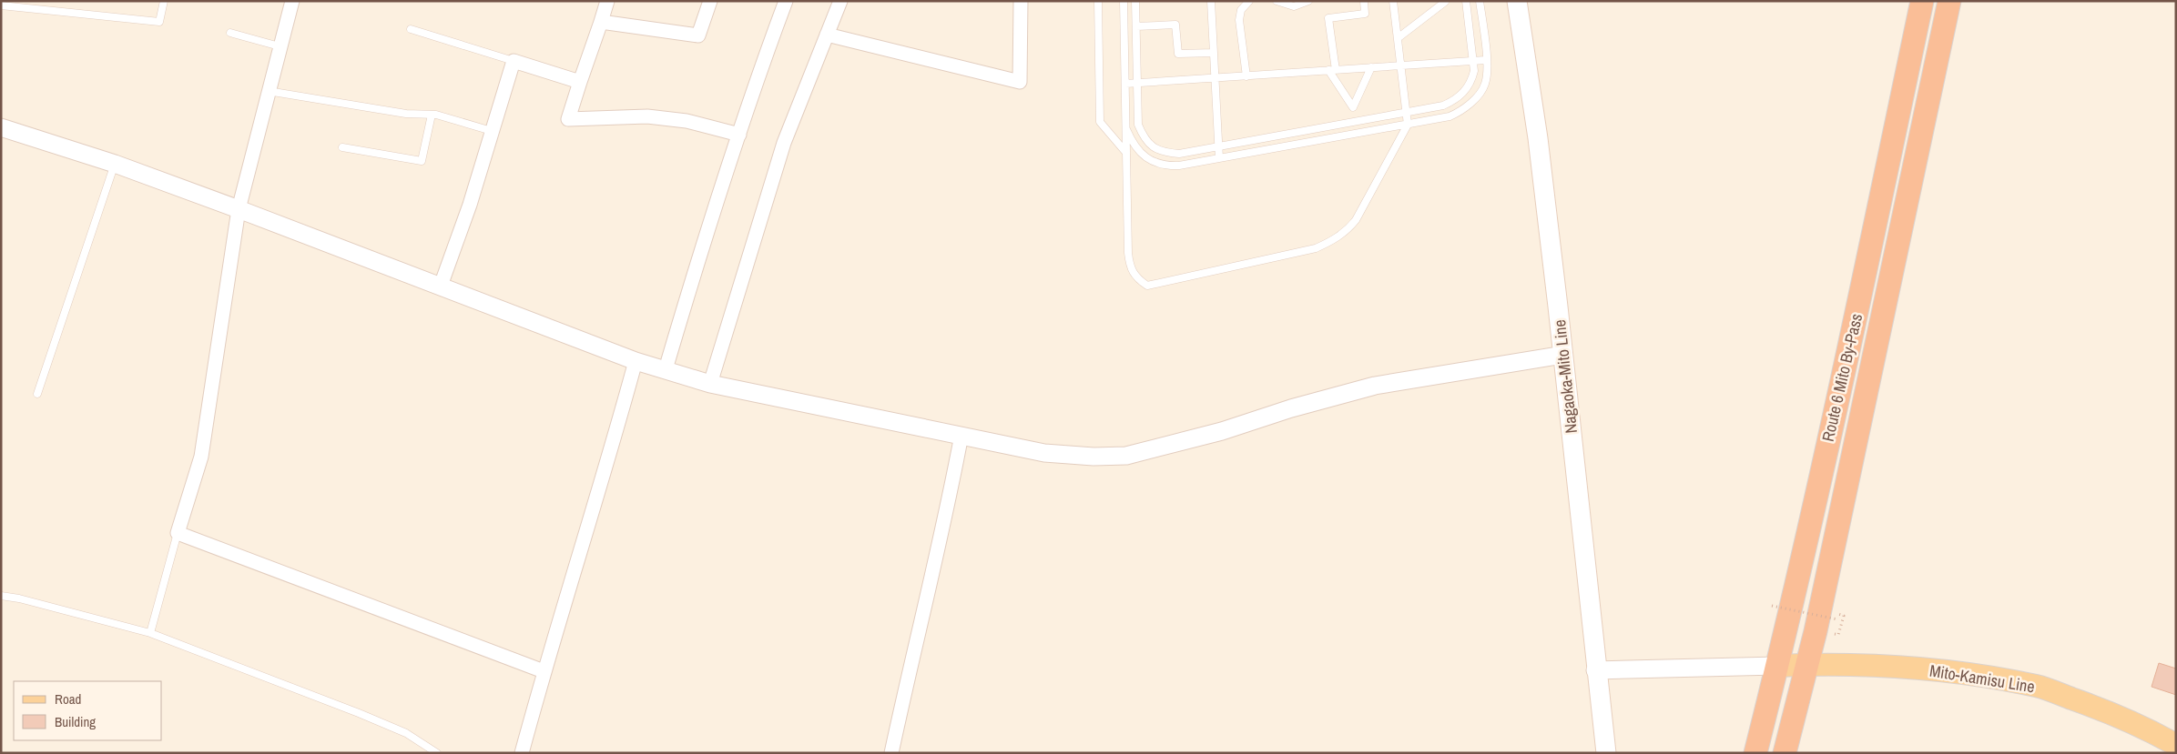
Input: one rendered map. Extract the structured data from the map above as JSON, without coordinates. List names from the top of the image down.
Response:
{
  "streets": {
    "highway": ["Route 6 Mito By-Pass"],
    "main road": ["Nagaoka-Mito Line", "Mito-Kamisu Line"]
  },
  "crossings": [
    ["Route 6 Mito By-Pass", "Mito-Kamisu Line"]
  ],
  "legend": ["Road", "Building"]
}
